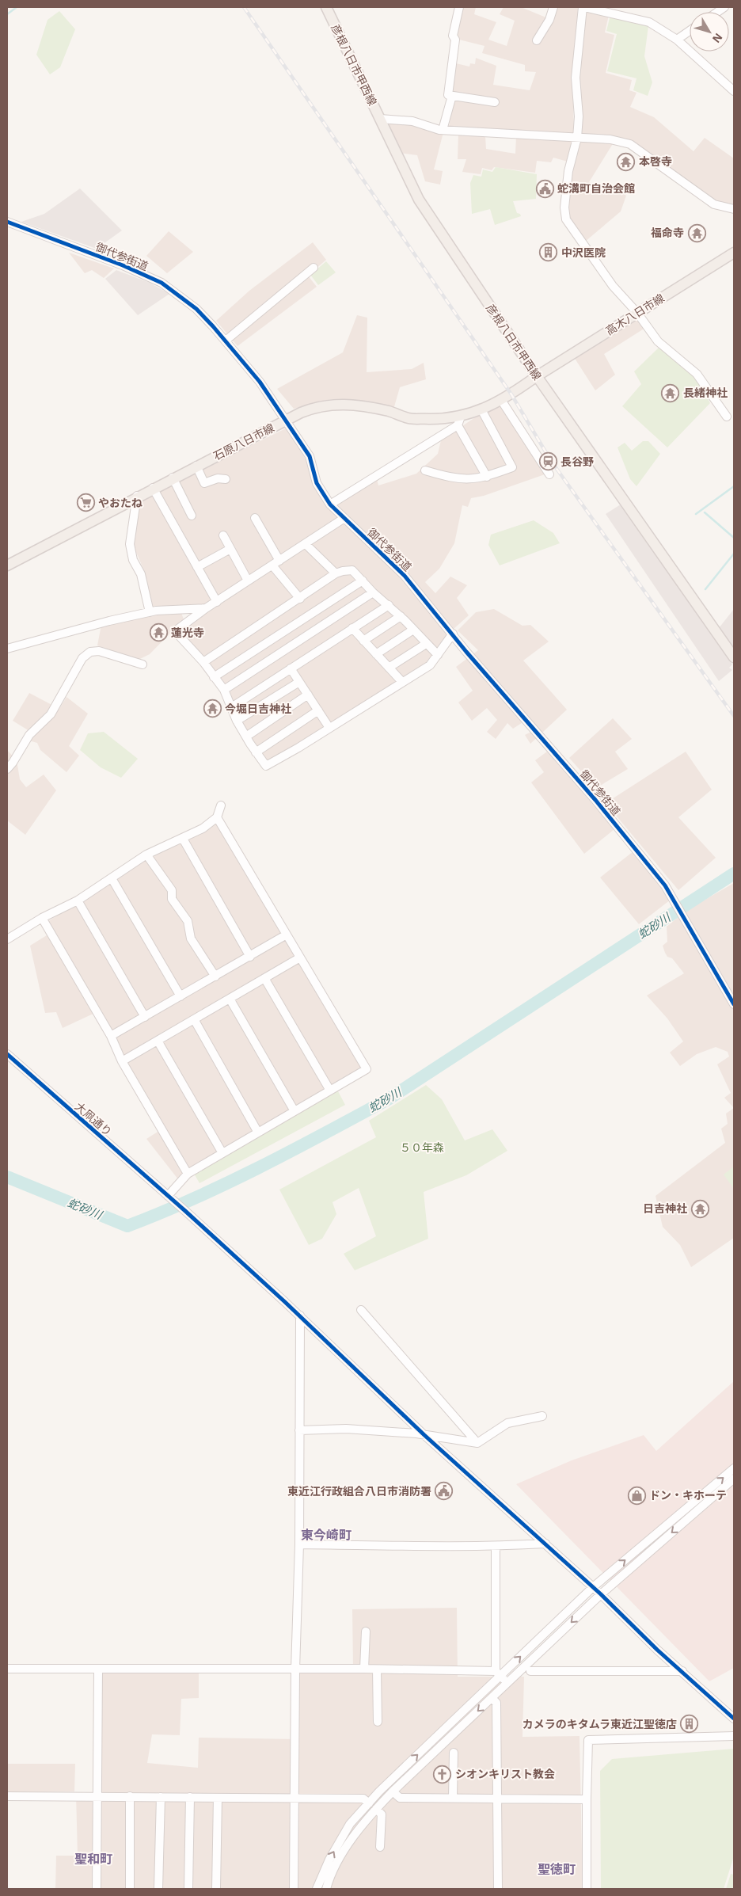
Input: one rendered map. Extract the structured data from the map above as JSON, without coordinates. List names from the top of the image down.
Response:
{
  "streets": {
    "main road": ["彦根八日市甲西線", "高木八日市線", "石原八日市線"],
    "street": ["御代参街道", "大凧通り"]
  },
  "crossings": [
    ["彦根八日市甲西線", "高木八日市線"],
    ["彦根八日市甲西線", "石原八日市線"],
    ["御代参街道", "石原八日市線"],
    ["高木八日市線", "石原八日市線"]
  ],
  "districts": ["東今崎町", "聖和町", "聖徳町"],
  "water": ["蛇砂川"],
  "parks": ["５０年森"],
  "places": {
    "temple": [
      "本啓寺",
      "福命寺",
      "長緒神社",
      "蓮光寺",
      "今堀日吉神社",
      "日吉神社"
    ],
    "public building": ["蛇溝町自治会館", "東近江行政組合八日市消防署"],
    "building": ["中沢医院", "カメラのキタムラ東近江聖徳店"],
    "station": ["長谷野"],
    "supermarket": ["やおたね"],
    "shop": ["ドン・キホーテ"],
    "church": ["シオンキリスト教会"]
  },
  "north": "bottom right"
}
